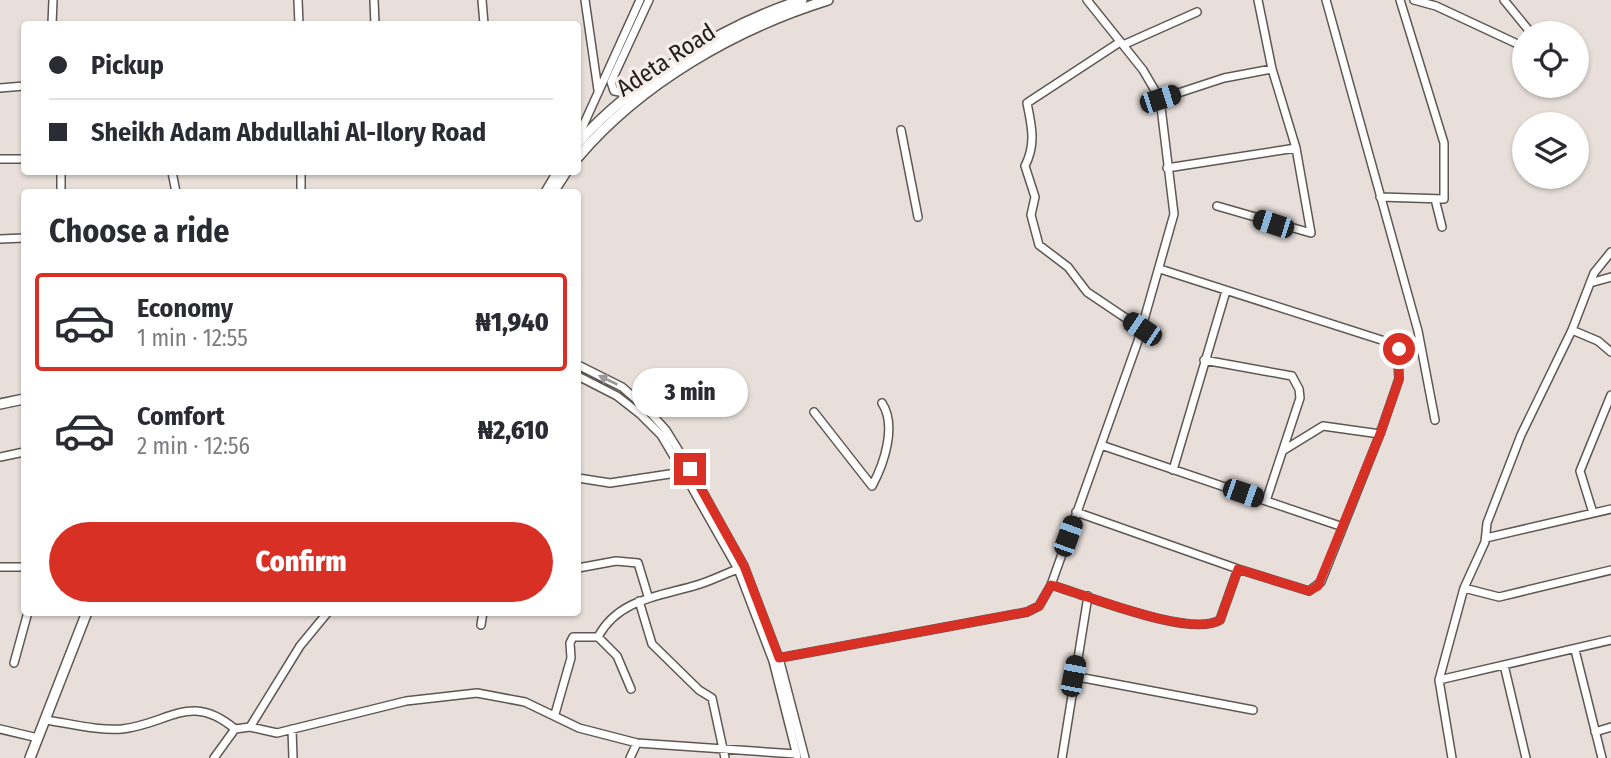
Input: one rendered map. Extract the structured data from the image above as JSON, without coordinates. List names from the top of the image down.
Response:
{
  "streets": {
    "main road": ["Adeta Road"]
  },
  "page": {
    "banner": ["Pickup", "Sheikh Adam Abdullahi Al-Ilory Road"],
    "heading": "Choose a ride",
    "list": [
      {
        "name": "Economy",
        "note": "1 min · 12:55",
        "value": "₦1,940"
      },
      {
        "name": "Comfort",
        "note": "2 min · 12:56",
        "value": "₦2,610"
      }
    ],
    "bubble": "3 min",
    "buttons": "Confirm"
  }
}
